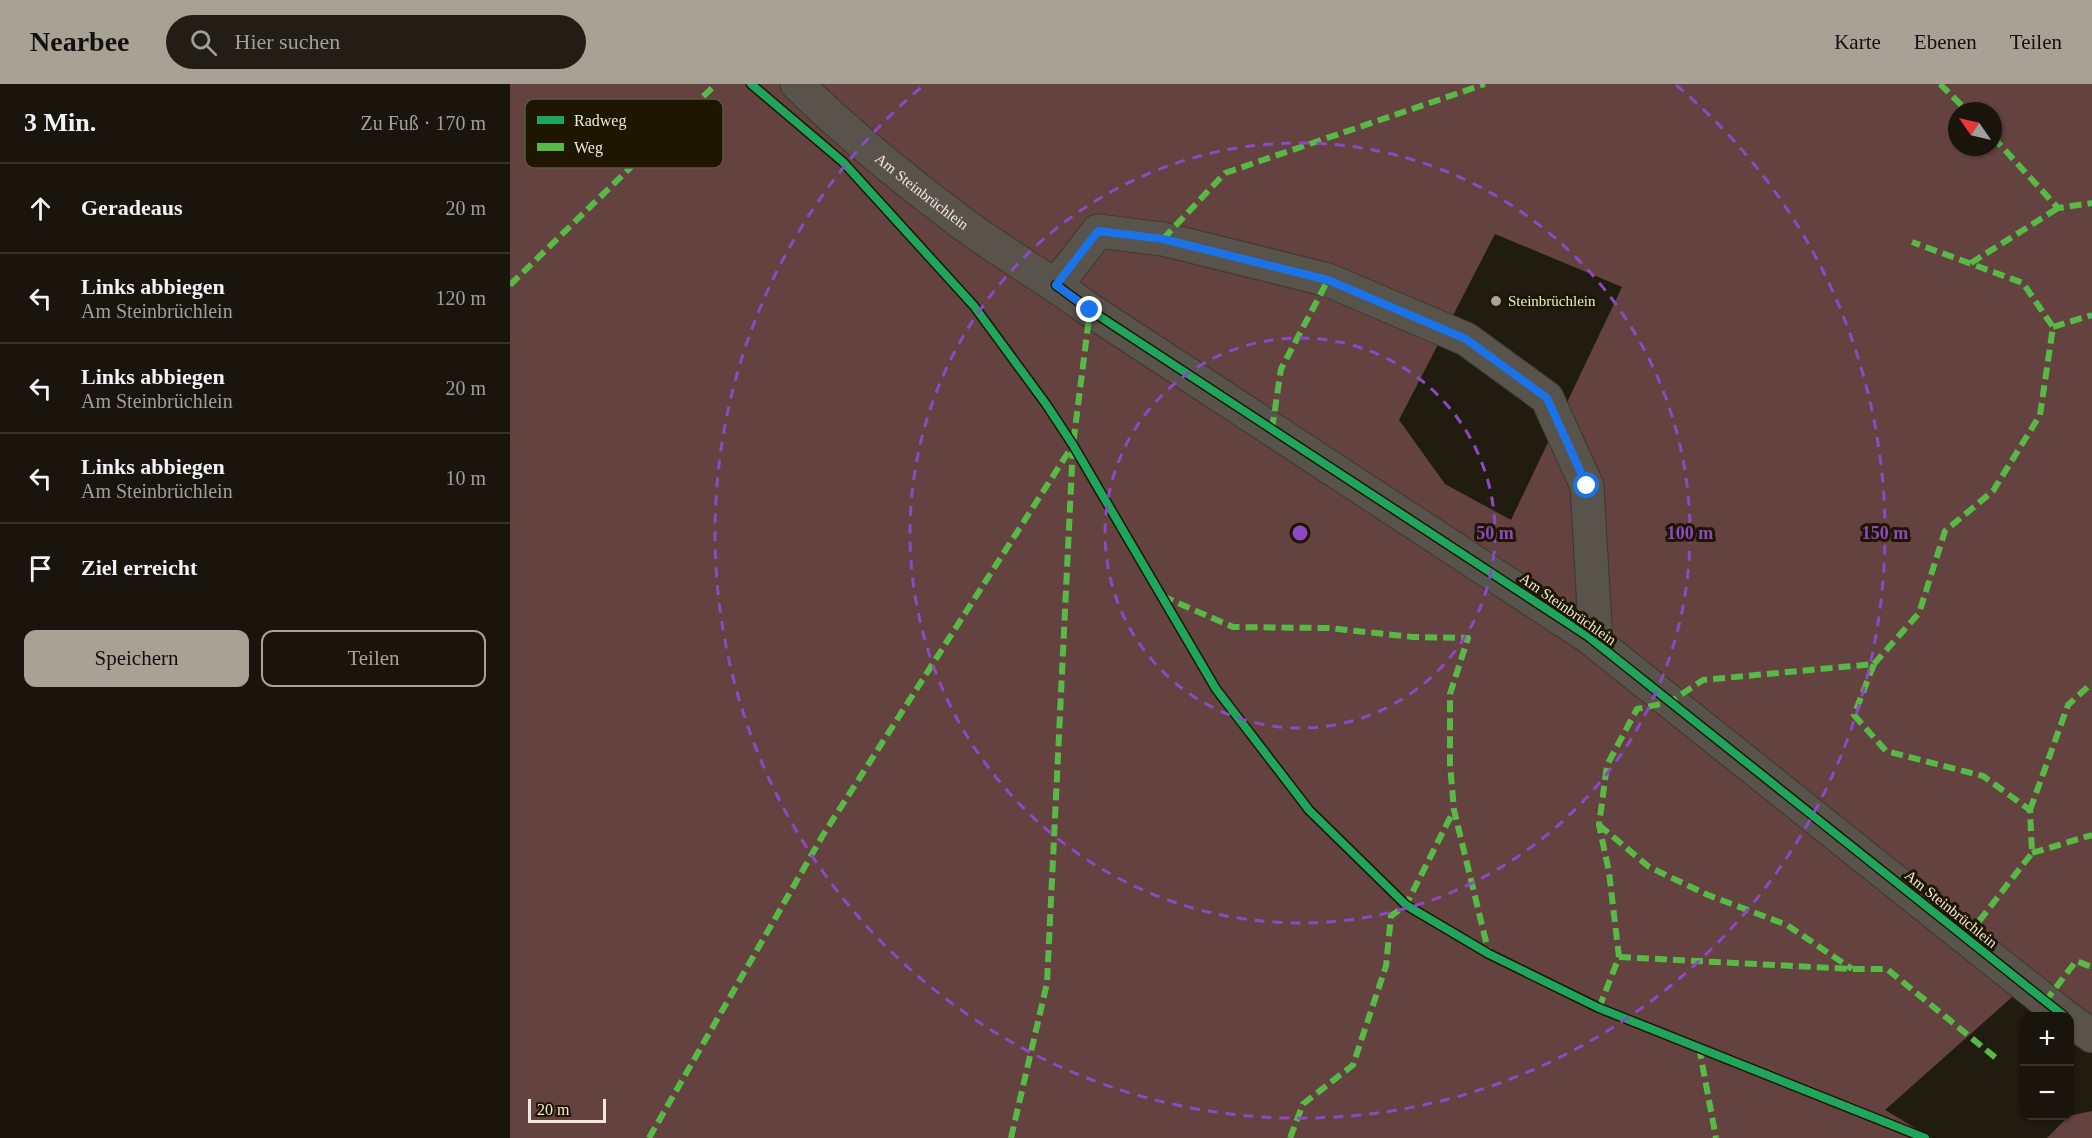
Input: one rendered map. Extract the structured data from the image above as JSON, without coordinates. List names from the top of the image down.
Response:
{
  "streets": {
    "street": ["Am Steinbrüchlein"]
  },
  "places": ["Steinbrüchlein"],
  "legend": ["Radweg", "Weg"],
  "scale_bar": "20 m",
  "north": "top left",
  "page": {
    "header": "Nearbee",
    "search": "Hier suchen",
    "nav": ["Karte", "Ebenen", "Teilen"],
    "heading": ["3 Min.", "Zu Fuß · 170 m"],
    "list": [
      ["Geradeaus", "20 m"],
      ["Links abbiegen", "Am Steinbrüchlein", "120 m"],
      ["Links abbiegen", "Am Steinbrüchlein", "20 m"],
      ["Links abbiegen", "Am Steinbrüchlein", "10 m"],
      "Ziel erreicht"
    ],
    "buttons": ["Speichern", "Teilen"],
    "map_buttons": ["+", "−"],
    "scale": "20 m"
  },
  "rings": ["50 m", "100 m", "150 m"]
}
